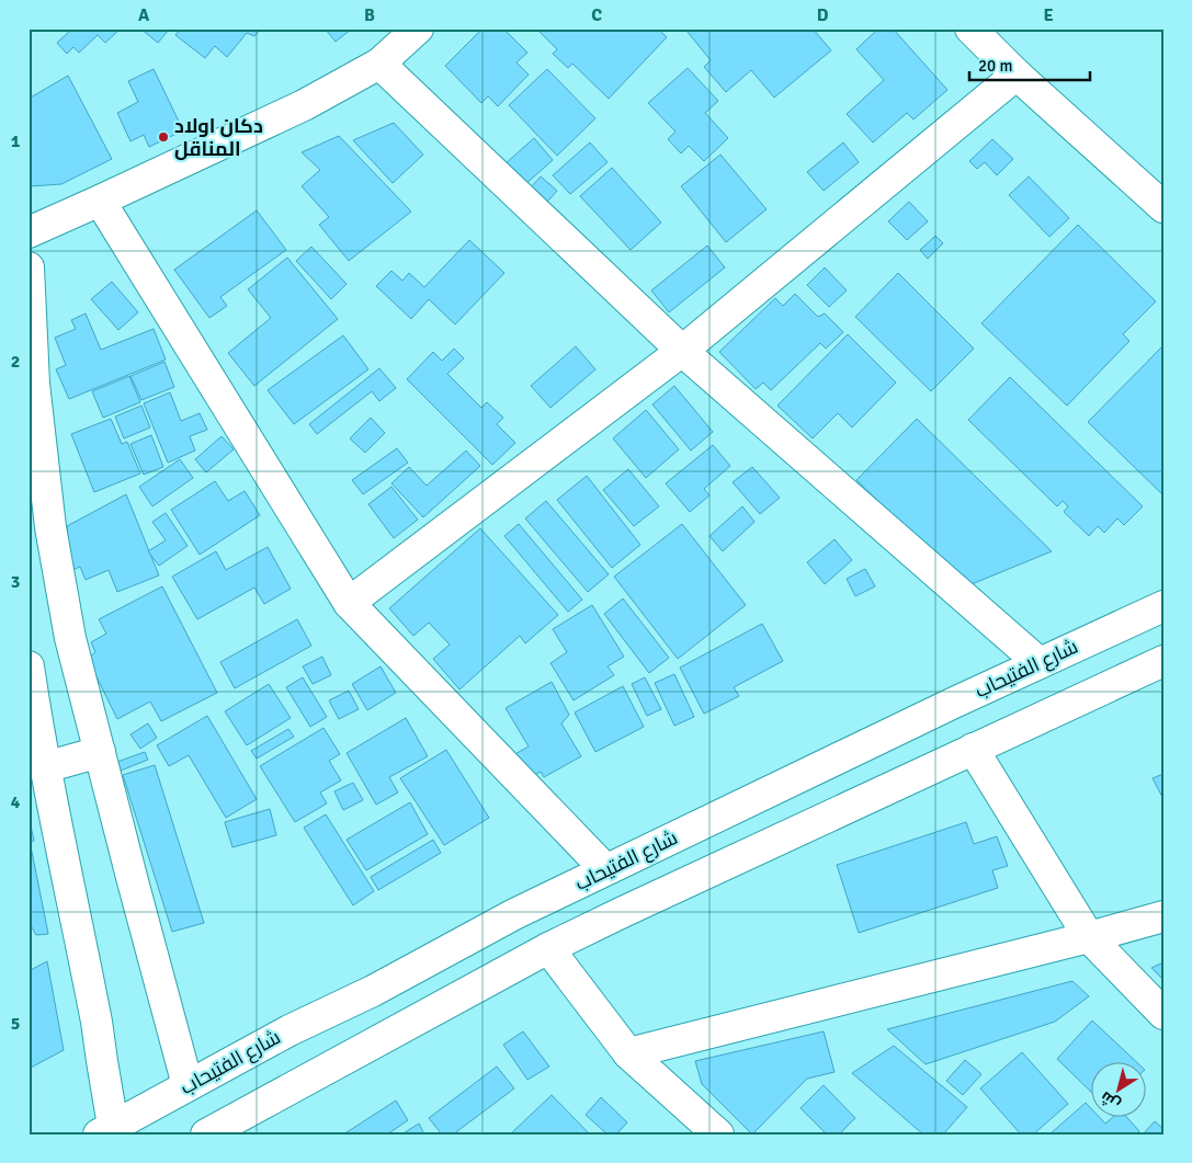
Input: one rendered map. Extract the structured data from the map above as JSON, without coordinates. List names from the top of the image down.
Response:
{
  "streets": {
    "street": ["شارع الفتيحاب"]
  },
  "places": ["دكان اولاد المناقل"],
  "scale_bar": "20 m",
  "north": "bottom left",
  "grid": {
    "columns": [
      "A",
      "B",
      "C",
      "D",
      "E"
    ],
    "rows": [
      "1",
      "2",
      "3",
      "4",
      "5"
    ]
  }
}
